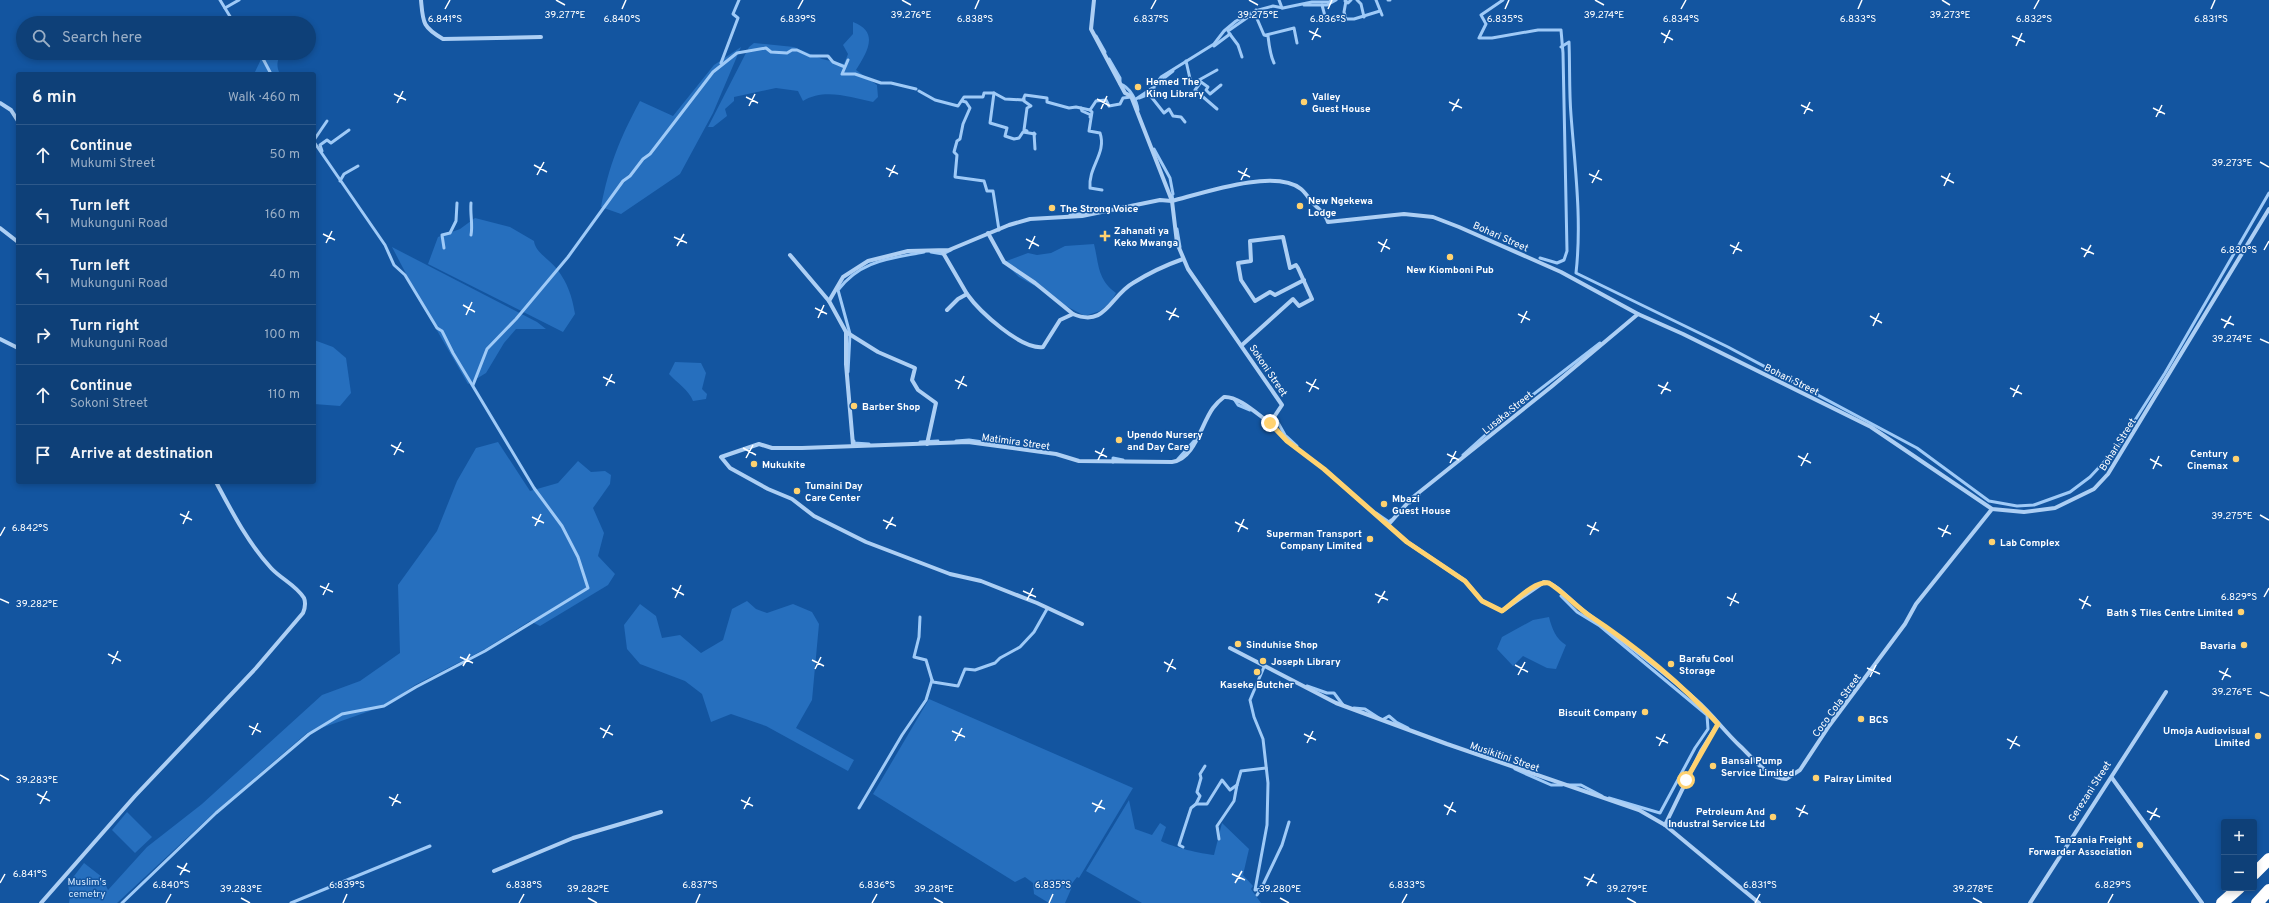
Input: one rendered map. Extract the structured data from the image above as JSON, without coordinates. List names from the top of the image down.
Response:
{
  "streets": {
    "street": [
      "Bohari Street",
      "Sokoni Street",
      "Lusaka Street",
      "Matimira Street",
      "Coco Cola Street",
      "Musikitini Street",
      "Gerezani Street"
    ]
  },
  "crossings": [
    ["Bohari Street", "Sokoni Street"],
    ["Bohari Street", "Lusaka Street"],
    ["Bohari Street", "Coco Cola Street"],
    ["Sokoni Street", "Matimira Street"],
    ["Lusaka Street", "Coco Cola Street"]
  ],
  "parks": ["Muslim's cemetry"],
  "places": {
    "other": [
      "Hemed The King Library",
      "Valley Guest House",
      "New Ngekewa Lodge",
      "The Strong Voice",
      "New Kiomboni Pub",
      "Barber Shop",
      "Upendo Nursery and Day Care",
      "Century Cinemax",
      "Mukukite",
      "Tumaini Day Care Center",
      "Mbazi Guest House",
      "Superman Transport Company Limited",
      "Lab Complex",
      "Bath $ Tiles Centre Limited",
      "Sinduhise Shop",
      "Bavaria",
      "Joseph Library",
      "Barafu Cool Storage",
      "Kaseke Butcher",
      "Biscuit Company",
      "BCS",
      "Umoja Audiovisual Limited",
      "Bansal Pump Service Limited",
      "Palray Limited",
      "Petroleum And Industral Service Ltd",
      "Tanzania Freight Forwarder Association"
    ],
    "health": ["Zahanati ya Keko Mwanga"]
  },
  "page": {
    "search": "Search here",
    "heading": ["6 min", "Walk · 460 m"],
    "list": [
      ["Continue", "Mukumi Street", "50 m"],
      ["Turn left", "Mukunguni Road", "160 m"],
      ["Turn left", "Mukunguni Road", "40 m"],
      ["Turn right", "Mukunguni Road", "100 m"],
      ["Continue", "Sokoni Street", "110 m"],
      "Arrive at destination"
    ],
    "map_buttons": ["+", "−"]
  },
  "coordinates": [
    "39.273°E",
    "39.277°E",
    "39.276°E",
    "39.275°E",
    "39.274°E",
    "6.841°S",
    "6.840°S",
    "6.839°S",
    "6.838°S",
    "6.837°S",
    "6.836°S",
    "6.835°S",
    "6.834°S",
    "6.833°S",
    "6.832°S",
    "6.831°S",
    "6.830°S",
    "6.842°S",
    "6.829°S",
    "39.282°E",
    "39.283°E",
    "39.280°E",
    "39.281°E",
    "39.279°E",
    "39.278°E"
  ]
}
